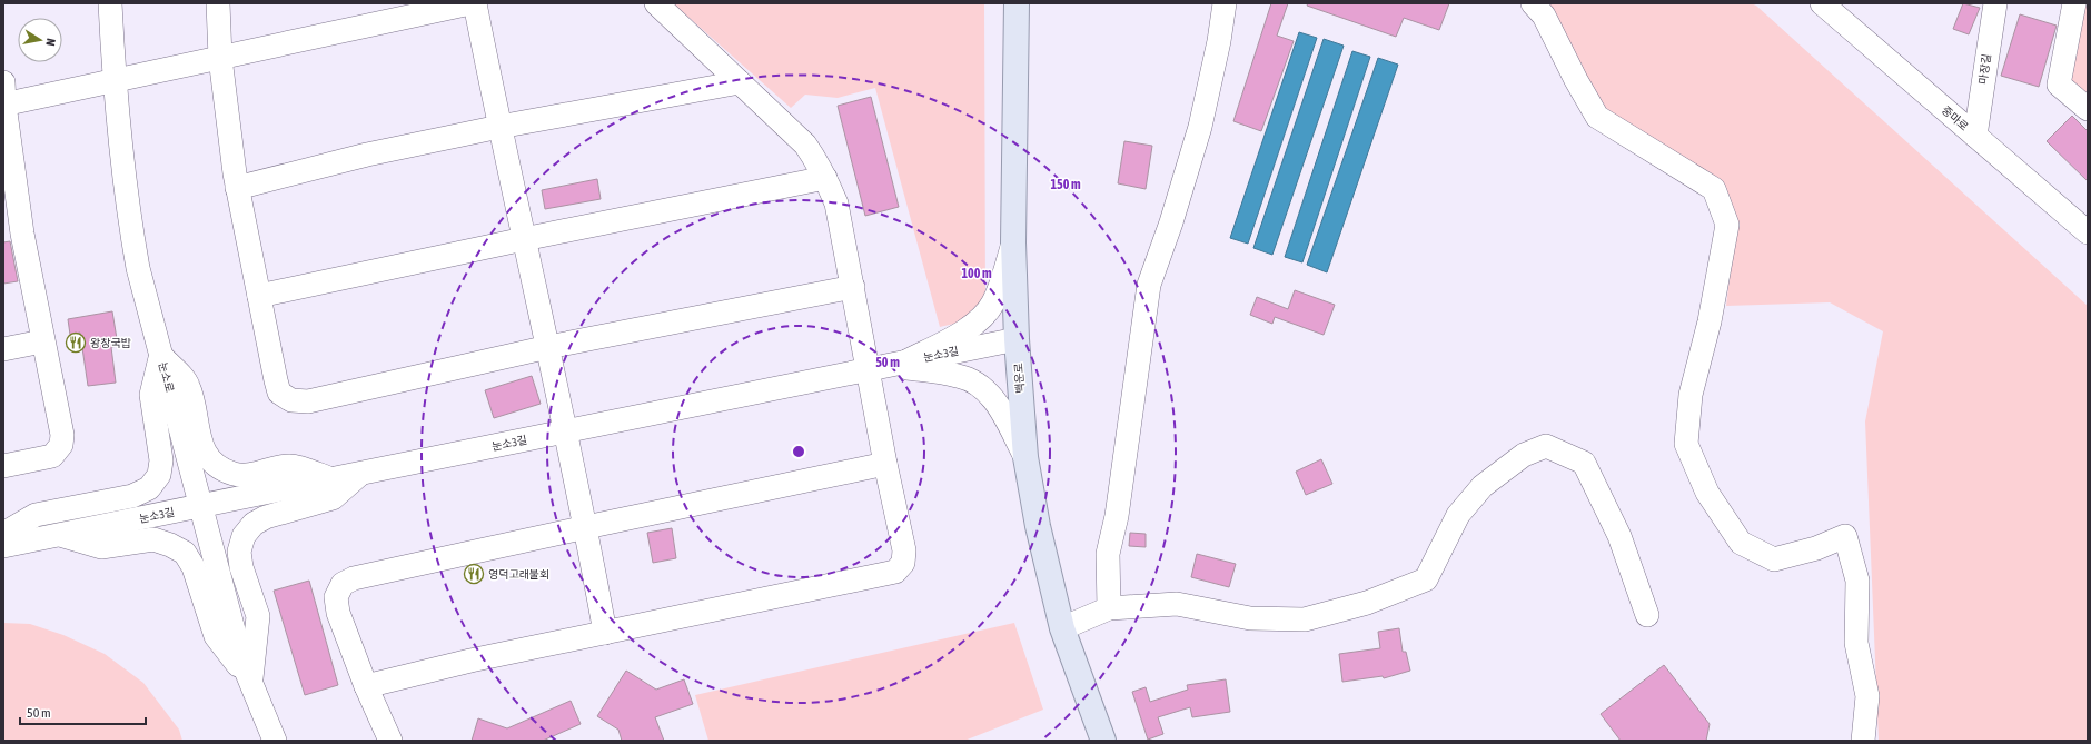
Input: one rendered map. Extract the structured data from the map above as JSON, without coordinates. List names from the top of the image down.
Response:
{
  "streets": {
    "main road": ["백운로"],
    "street": [
      "마장길",
      "중마로",
      "눈소3길",
      "눈소로"
    ]
  },
  "crossings": [
    ["마장길", "중마로"],
    ["눈소3길", "눈소로"],
    ["눈소3길", "백운로"]
  ],
  "places": {
    "restaurant": ["왕창국밥", "영덕고래불회"]
  },
  "scale_bar": "50 m",
  "north": "right",
  "rings": ["150 m", "100 m", "50 m"]
}
